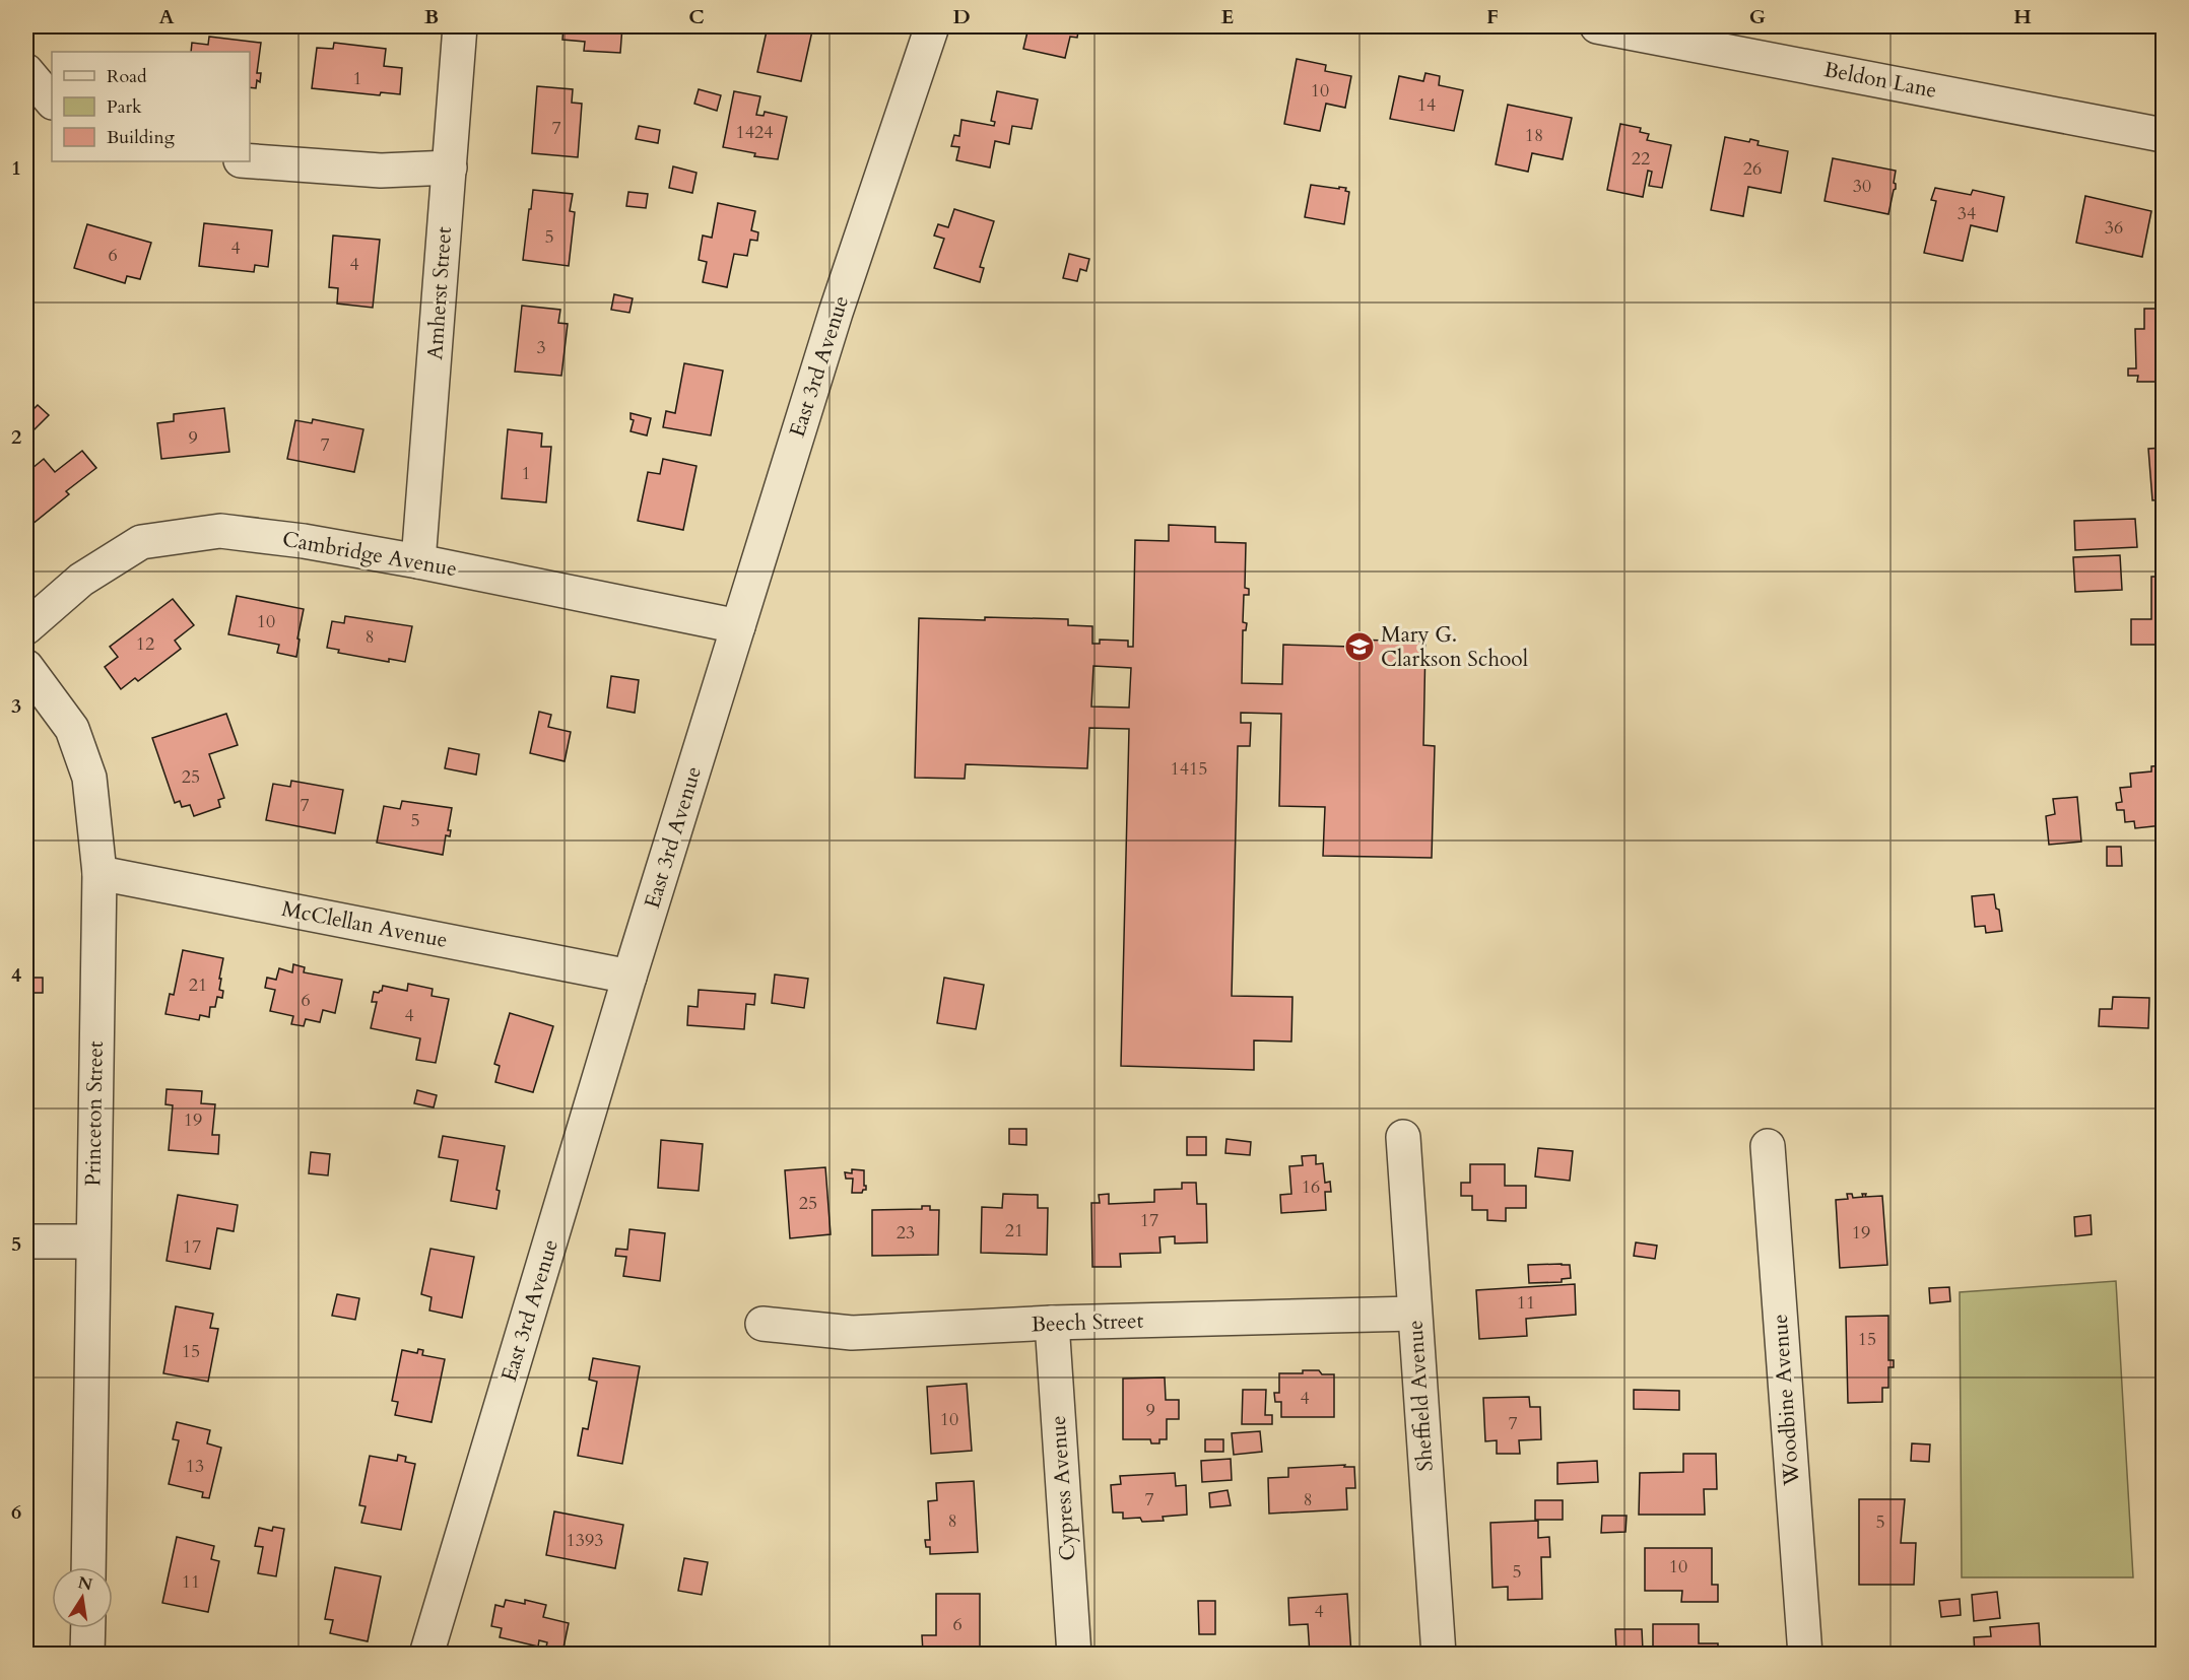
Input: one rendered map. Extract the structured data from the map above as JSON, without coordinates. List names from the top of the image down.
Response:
{
  "streets": {
    "street": [
      "Beldon Lane",
      "Amherst Street",
      "East 3rd Avenue",
      "Cambridge Avenue",
      "McClellan Avenue",
      "Princeton Street",
      "Beech Street",
      "Sheffield Avenue",
      "Woodbine Avenue",
      "Cypress Avenue"
    ]
  },
  "crossings": [
    ["Amherst Street", "Cambridge Avenue"],
    ["East 3rd Avenue", "Cambridge Avenue"],
    ["East 3rd Avenue", "McClellan Avenue"],
    ["McClellan Avenue", "Princeton Street"],
    ["Beech Street", "Sheffield Avenue"],
    ["Beech Street", "Cypress Avenue"]
  ],
  "places": {
    "school or university": ["Mary G. Clarkson School"]
  },
  "house_numbers": [
    "1",
    "10",
    "14",
    "7",
    "1424",
    "18",
    "22",
    "26",
    "30",
    "34",
    "36",
    "5",
    "4",
    "6",
    "4",
    "3",
    "9",
    "7",
    "1",
    "10",
    "8",
    "12",
    "1415",
    "25",
    "7",
    "5",
    "21",
    "6",
    "4",
    "19",
    "16",
    "25",
    "17",
    "21",
    "23",
    "19",
    "17",
    "11",
    "15",
    "15",
    "4",
    "9",
    "10",
    "7",
    "13",
    "7",
    "8",
    "8",
    "5",
    "1393",
    "10",
    "5",
    "11",
    "4",
    "6"
  ],
  "legend": ["Road", "Park", "Building"],
  "north": "top",
  "grid": {
    "columns": [
      "A",
      "B",
      "C",
      "D",
      "E",
      "F",
      "G",
      "H"
    ],
    "rows": [
      "1",
      "2",
      "3",
      "4",
      "5",
      "6"
    ]
  }
}
